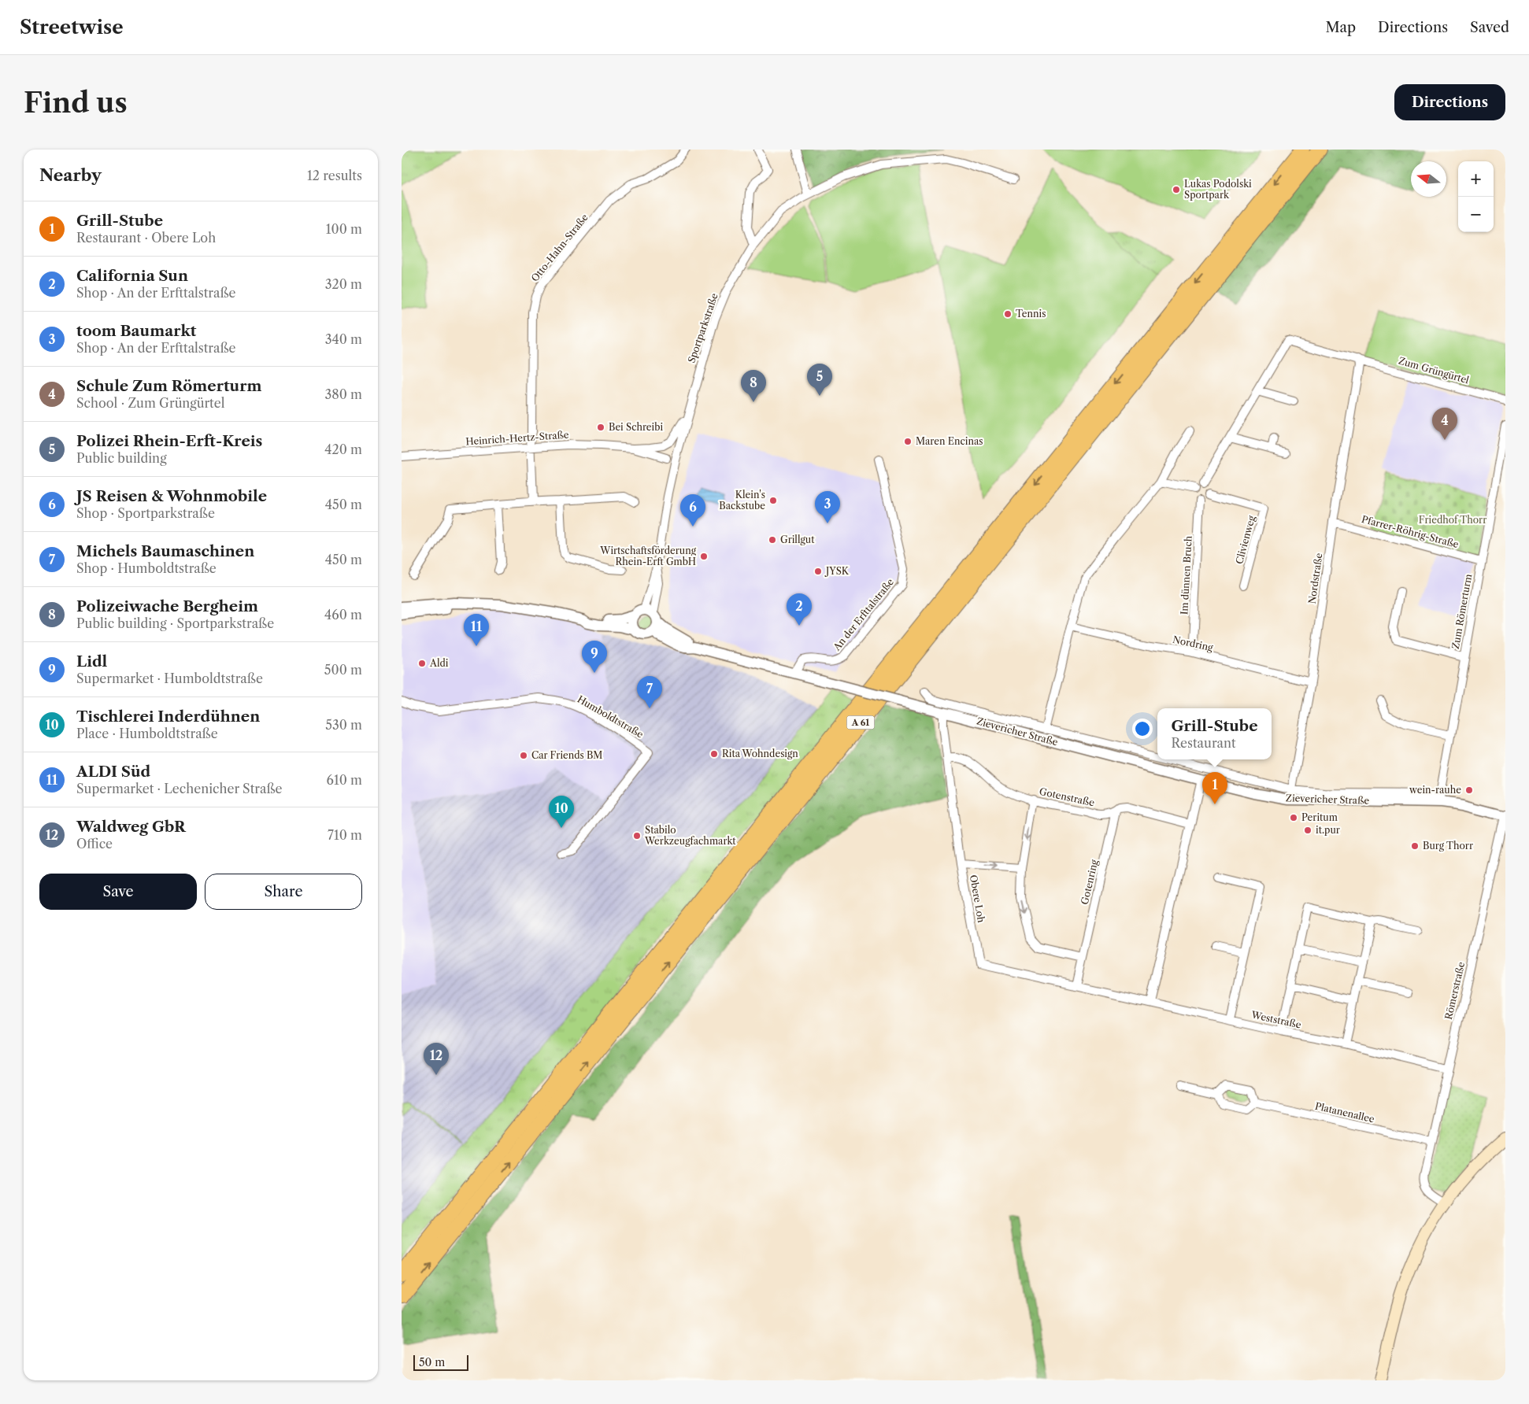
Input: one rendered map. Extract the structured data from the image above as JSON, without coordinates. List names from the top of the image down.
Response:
{
  "streets": {
    "highway": ["A 61"],
    "street": [
      "Otto-Hahn-Straße",
      "Sportparkstraße",
      "Zum Grüngürtel",
      "Heinrich-Hertz-Straße",
      "Pfarrer-Röhrig-Straße",
      "Clivienweg",
      "Im dünnen Bruch",
      "Nordstraße",
      "Zum Römerturm",
      "An der Erfttalstraße",
      "Nordring",
      "Humboldtstraße",
      "Zievericher Straße",
      "Gotenstraße",
      "Gotenring",
      "Obere Loh",
      "Römerstraße",
      "Weststraße",
      "Platanenallee"
    ]
  },
  "crossings": [
    ["Otto-Hahn-Straße", "Heinrich-Hertz-Straße"],
    ["Sportparkstraße", "Heinrich-Hertz-Straße"],
    ["Sportparkstraße", "Zievericher Straße"],
    ["Zum Grüngürtel", "Nordstraße"],
    ["Pfarrer-Röhrig-Straße", "Nordstraße"],
    ["Pfarrer-Röhrig-Straße", "Zum Römerturm"],
    ["Clivienweg", "Im dünnen Bruch"],
    ["Im dünnen Bruch", "Nordring"],
    ["Nordstraße", "Nordring"],
    ["Nordstraße", "Zievericher Straße"],
    ["Zum Römerturm", "Zievericher Straße"],
    ["An der Erfttalstraße", "Zievericher Straße"],
    ["Zievericher Straße", "Obere Loh"],
    ["Zievericher Straße", "Römerstraße"],
    ["Gotenstraße", "Gotenring"],
    ["Gotenstraße", "Obere Loh"],
    ["Gotenring", "Obere Loh"],
    ["Obere Loh", "Weststraße"],
    ["Römerstraße", "Weststraße"],
    ["Römerstraße", "Platanenallee"]
  ],
  "parks": ["Friedhof Thorr"],
  "places": [
    "Lukas Podolski Sportpark",
    "Tennis",
    "Bei Schreibi",
    "Maren Encinas",
    "Klein's Backstube",
    "Grillgut",
    "Wirtschaftsförderung Rhein-Erft GmbH",
    "JYSK",
    "Aldi",
    "Rita Wohndesign",
    "Car Friends BM",
    "wein-rauhe",
    "Peritum",
    "it.pur",
    "Stabilo Werkzeugfachmarkt",
    "Burg Thorr"
  ],
  "scale_bar": "50 m",
  "north": "left",
  "page": {
    "header": "Streetwise",
    "nav": ["Map", "Directions", "Saved"],
    "buttons": [
      "Directions",
      ["Save", "Share"]
    ],
    "title": "Find us",
    "heading": ["Nearby", "12 results"],
    "map_buttons": ["+", "−"],
    "list": [
      {
        "mark": "1",
        "name": "Grill-Stube",
        "note": "Restaurant · Obere Loh",
        "value": "100 m"
      },
      {
        "mark": "2",
        "name": "California Sun",
        "note": "Shop · An der Erfttalstraße",
        "value": "320 m"
      },
      {
        "mark": "3",
        "name": "toom Baumarkt",
        "note": "Shop · An der Erfttalstraße",
        "value": "340 m"
      },
      {
        "mark": "4",
        "name": "Schule Zum Römerturm",
        "note": "School · Zum Grüngürtel",
        "value": "380 m"
      },
      {
        "mark": "5",
        "name": "Polizei Rhein-Erft-Kreis",
        "note": "Public building",
        "value": "420 m"
      },
      {
        "mark": "6",
        "name": "JS Reisen & Wohnmobile",
        "note": "Shop · Sportparkstraße",
        "value": "450 m"
      },
      {
        "mark": "7",
        "name": "Michels Baumaschinen",
        "note": "Shop · Humboldtstraße",
        "value": "450 m"
      },
      {
        "mark": "8",
        "name": "Polizeiwache Bergheim",
        "note": "Public building · Sportparkstraße",
        "value": "460 m"
      },
      {
        "mark": "9",
        "name": "Lidl",
        "note": "Supermarket · Humboldtstraße",
        "value": "500 m"
      },
      {
        "mark": "10",
        "name": "Tischlerei Inderdühnen",
        "note": "Place · Humboldtstraße",
        "value": "530 m"
      },
      {
        "mark": "11",
        "name": "ALDI Süd",
        "note": "Supermarket · Lechenicher Straße",
        "value": "610 m"
      },
      {
        "mark": "12",
        "name": "Waldweg GbR",
        "note": "Office",
        "value": "710 m"
      }
    ],
    "pins": [
      "5",
      "8",
      "4",
      "3",
      "6",
      "2",
      "11",
      "9",
      "7",
      "1",
      "10",
      "12"
    ],
    "popup": ["Grill-Stube", "Restaurant"],
    "scale": "50 m"
  }
}
